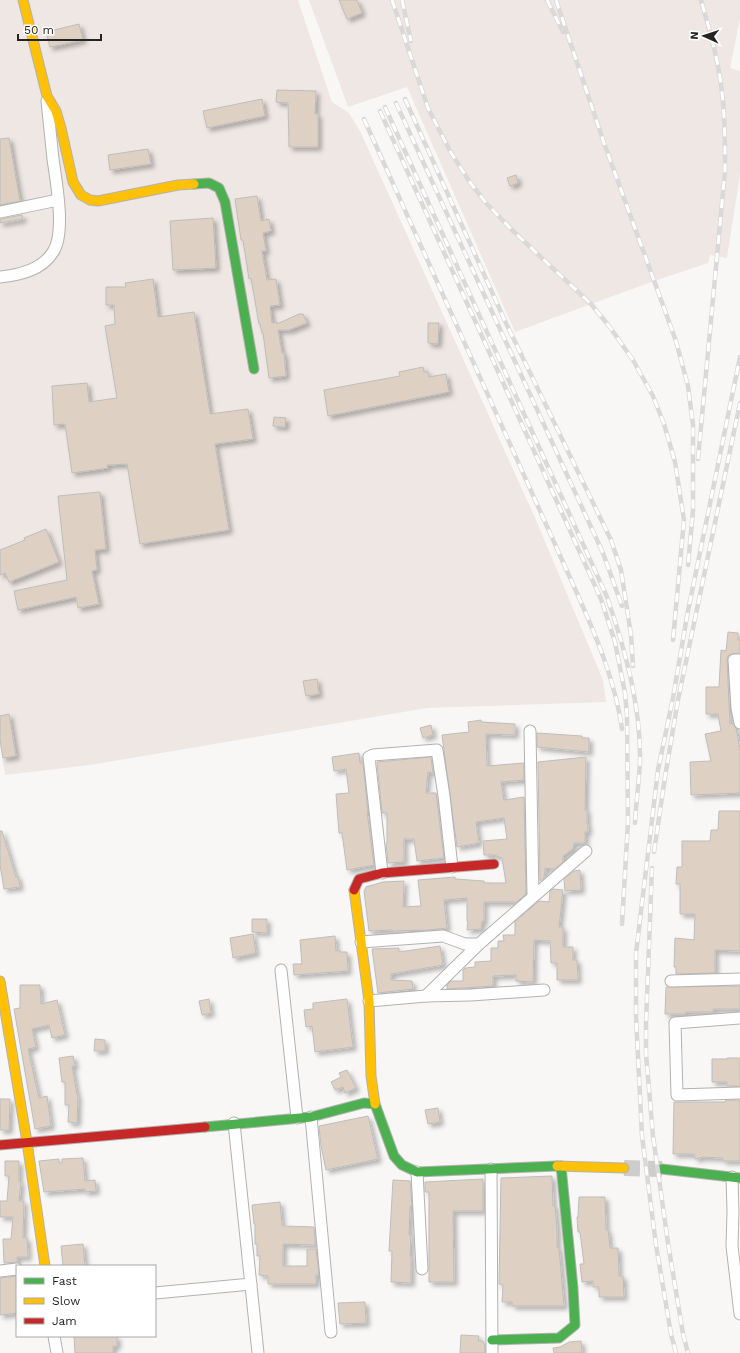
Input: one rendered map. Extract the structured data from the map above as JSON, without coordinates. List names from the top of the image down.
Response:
{
  "legend": ["Fast", "Slow", "Jam"],
  "scale_bar": "50 m",
  "north": "left"
}
